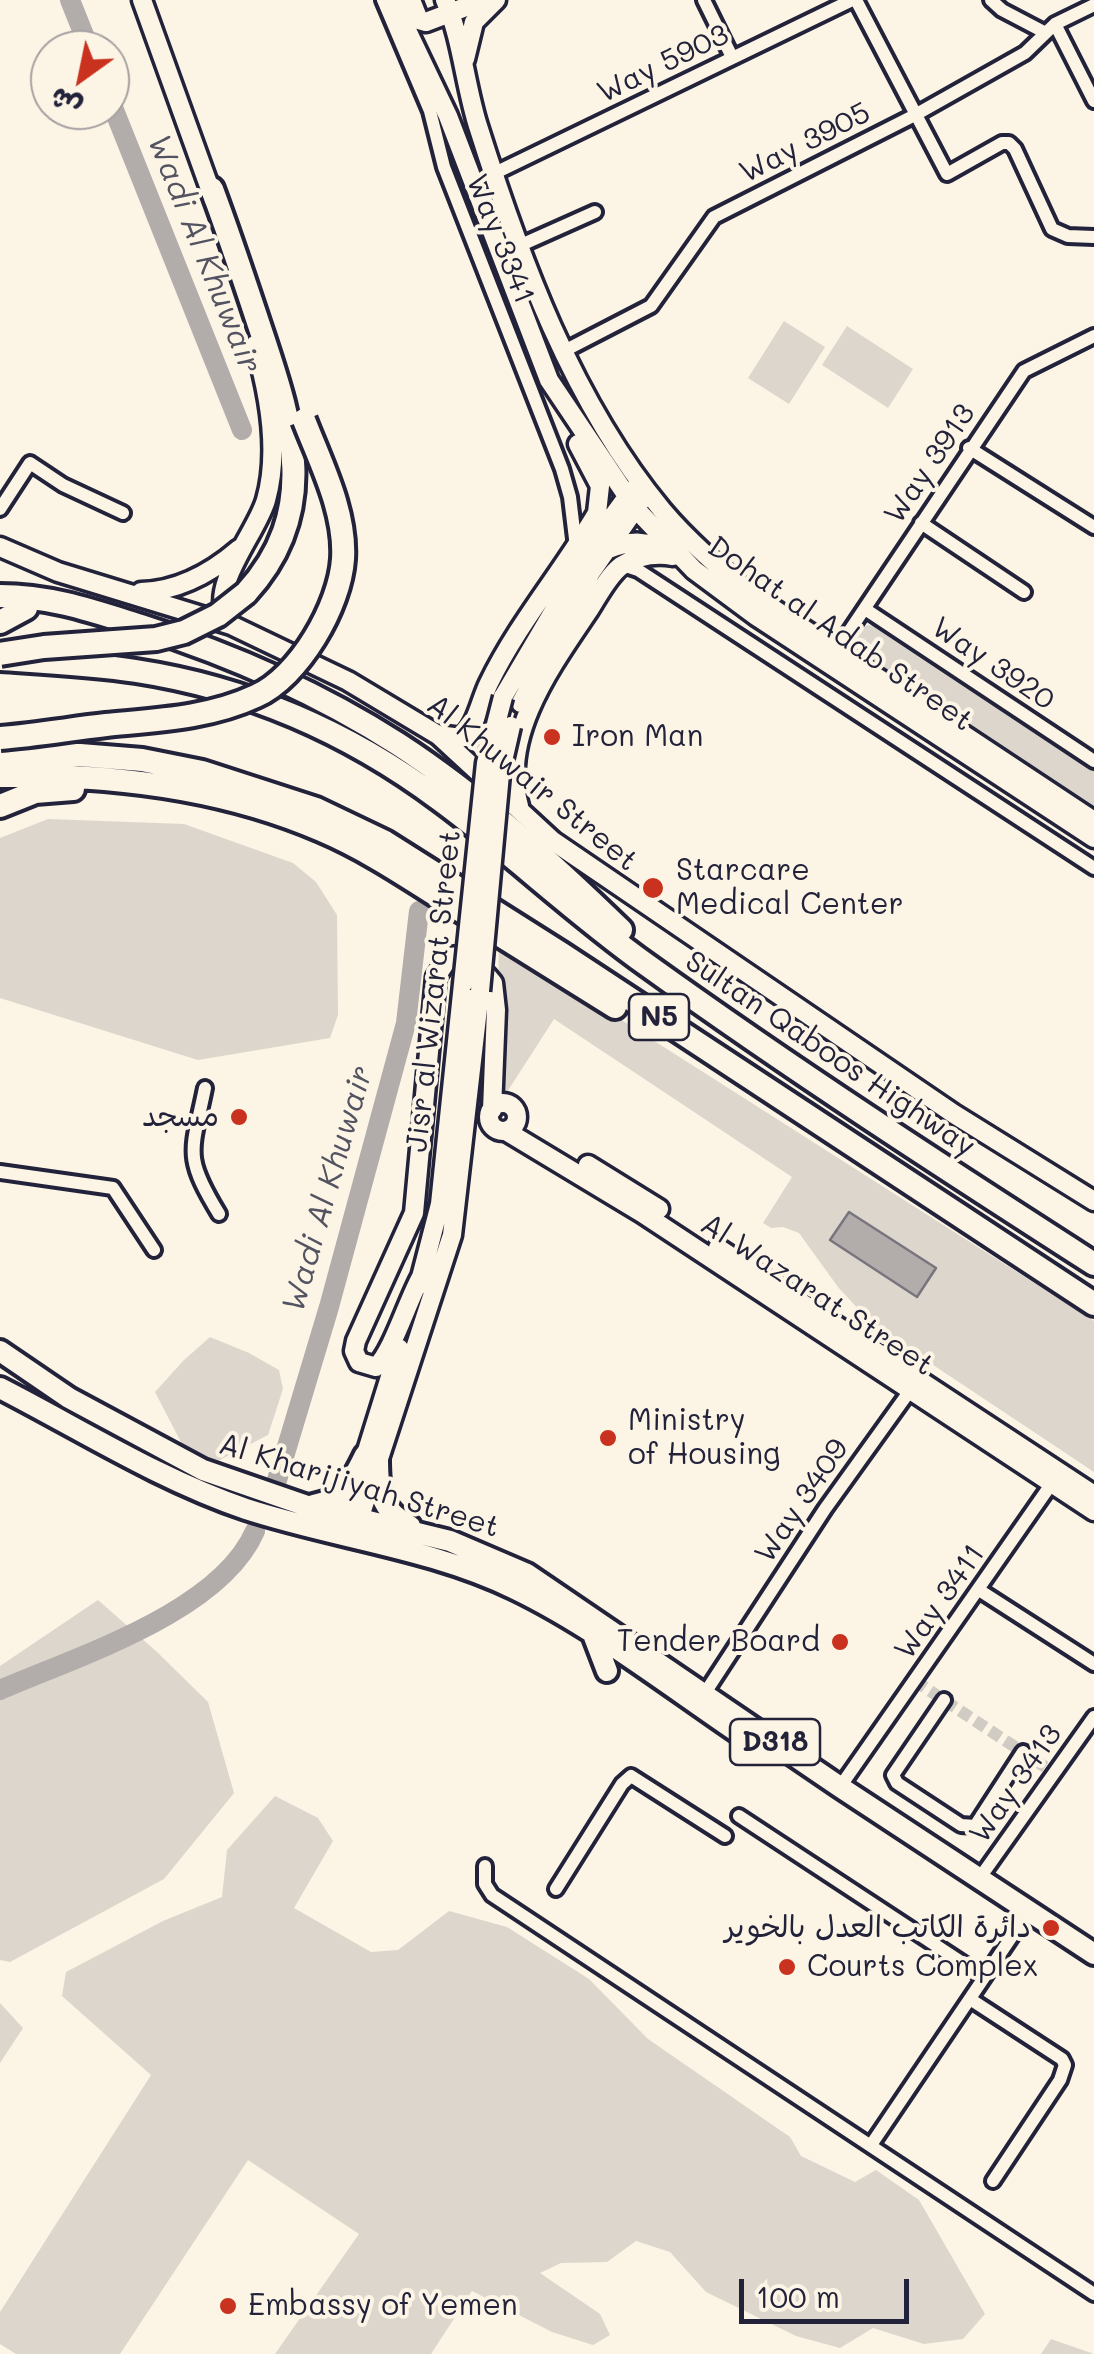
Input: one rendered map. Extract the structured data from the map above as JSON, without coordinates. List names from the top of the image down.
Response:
{
  "streets": {
    "highway": ["N5", "Sultan Qaboos Highway"],
    "main road": [
      "Dohat al Adab Street",
      "Al Khuwair Street",
      "Jisr al Wizarat Street",
      "Al Wazarat Street",
      "Al Kharijiyah Street",
      "D318"
    ],
    "street": [
      "Way 5903",
      "Way 3905",
      "Way 3341",
      "Way 3913",
      "Way 3920",
      "Way 3409",
      "Way 3411",
      "Way 3413"
    ]
  },
  "crossings": [
    ["Way 5903", "Dohat al Adab Street"],
    ["Way 3905", "Dohat al Adab Street"],
    ["Way 3913", "Dohat al Adab Street"],
    ["Way 3913", "Way 3920"],
    ["Dohat al Adab Street", "Jisr al Wizarat Street"],
    ["Jisr al Wizarat Street", "Al Kharijiyah Street"],
    ["Al Wazarat Street", "Way 3409"],
    ["Al Wazarat Street", "Way 3411"],
    ["Al Kharijiyah Street", "Way 3409"],
    ["Al Kharijiyah Street", "Way 3411"],
    ["Al Kharijiyah Street", "Way 3413"]
  ],
  "water": ["Wadi Al Khuwair"],
  "places": [
    "Iron Man",
    "Starcare Medical Center",
    "مسجد",
    "Ministry of Housing",
    "Tender Board",
    "دائرة الكاتب العدل بالخوير",
    "Courts Complex",
    "Embassy of Yemen"
  ],
  "scale_bar": "100 m",
  "north": "bottom left"
}
